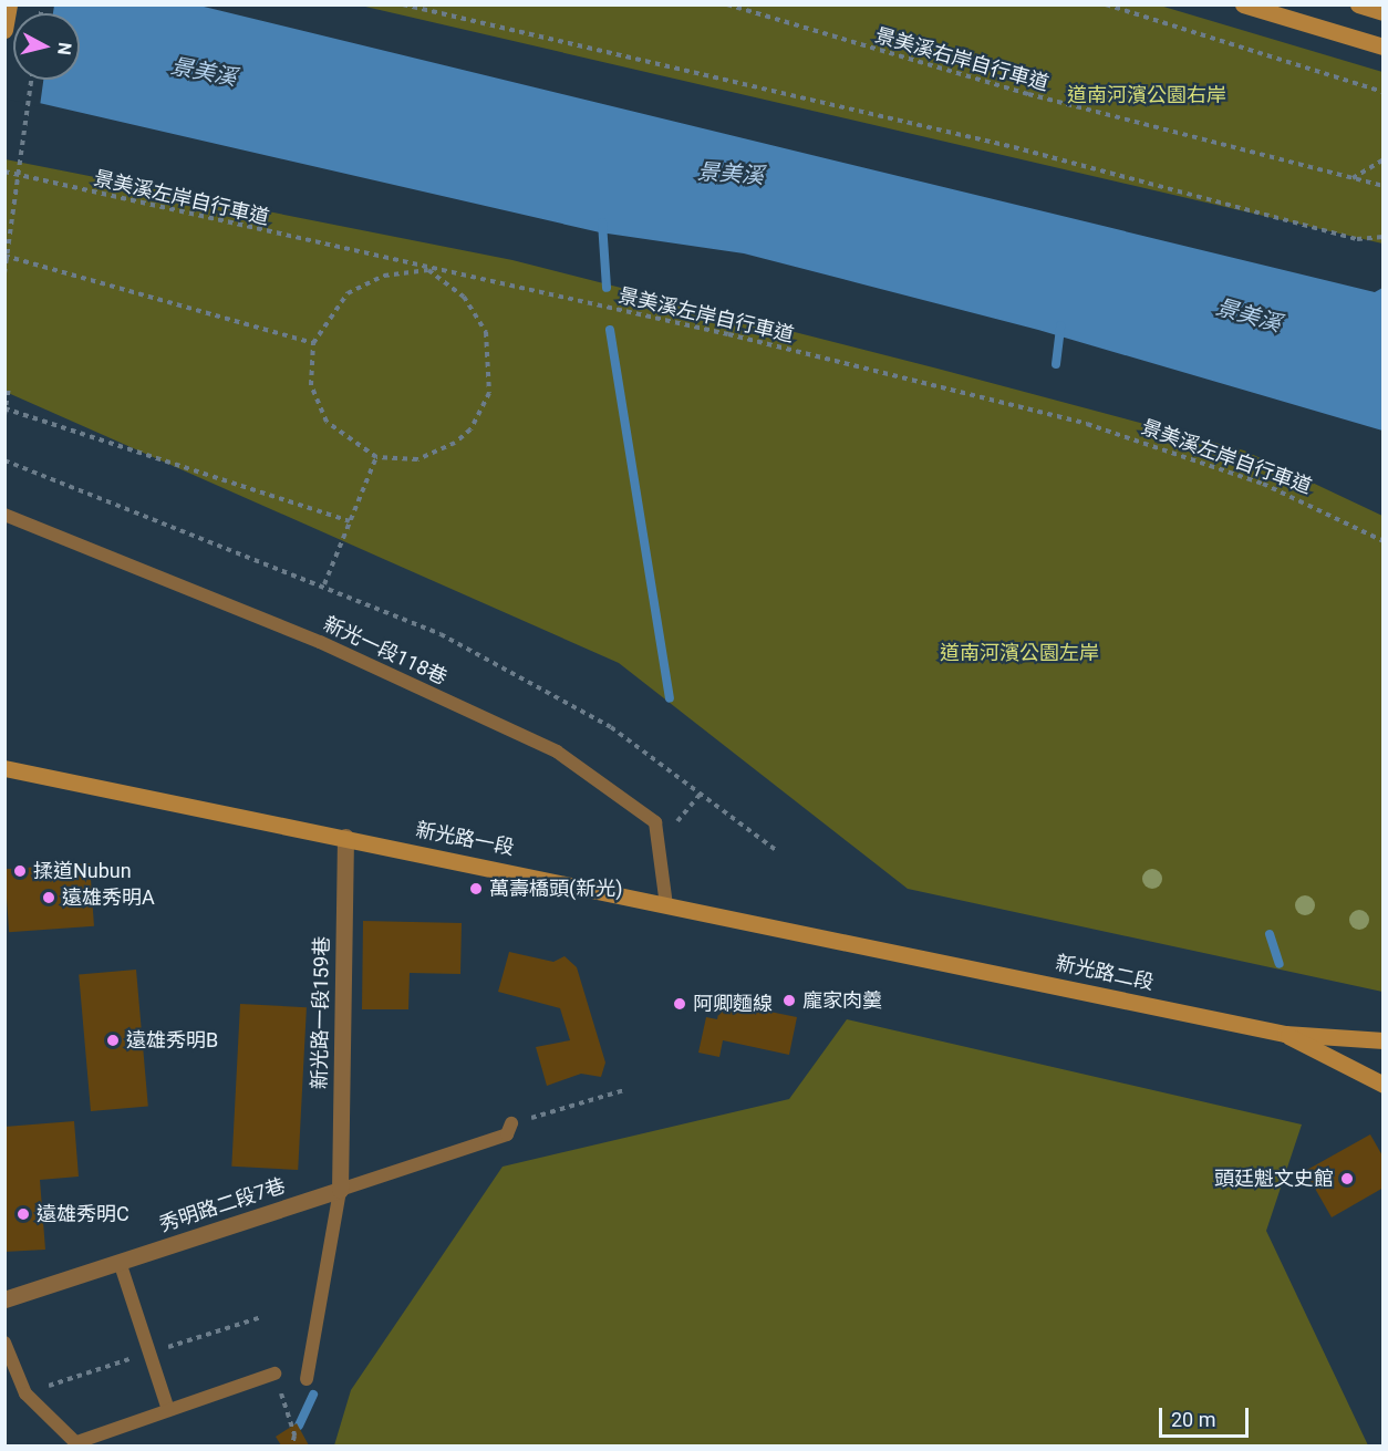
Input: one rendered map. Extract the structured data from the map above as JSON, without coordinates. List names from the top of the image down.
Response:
{
  "streets": {
    "street": [
      "新光路一段",
      "新光路二段",
      "新光路一段159巷",
      "秀明路二段7巷"
    ],
    "lane": ["新光一段118巷"],
    "path": ["景美溪右岸自行車道", "景美溪左岸自行車道"]
  },
  "crossings": [
    ["新光一段118巷", "新光路一段"],
    ["新光路一段", "新光路二段"],
    ["新光路一段", "新光路一段159巷"],
    ["新光路一段159巷", "秀明路二段7巷"]
  ],
  "water": ["景美溪"],
  "parks": ["道南河濱公園右岸", "道南河濱公園左岸"],
  "places": [
    "揉道Nubun",
    "萬壽橋頭(新光)",
    "遠雄秀明A",
    "龐家肉羹",
    "阿卿麵線",
    "遠雄秀明B",
    "頭廷魁文史館",
    "遠雄秀明C"
  ],
  "scale_bar": "20 m",
  "north": "right"
}
